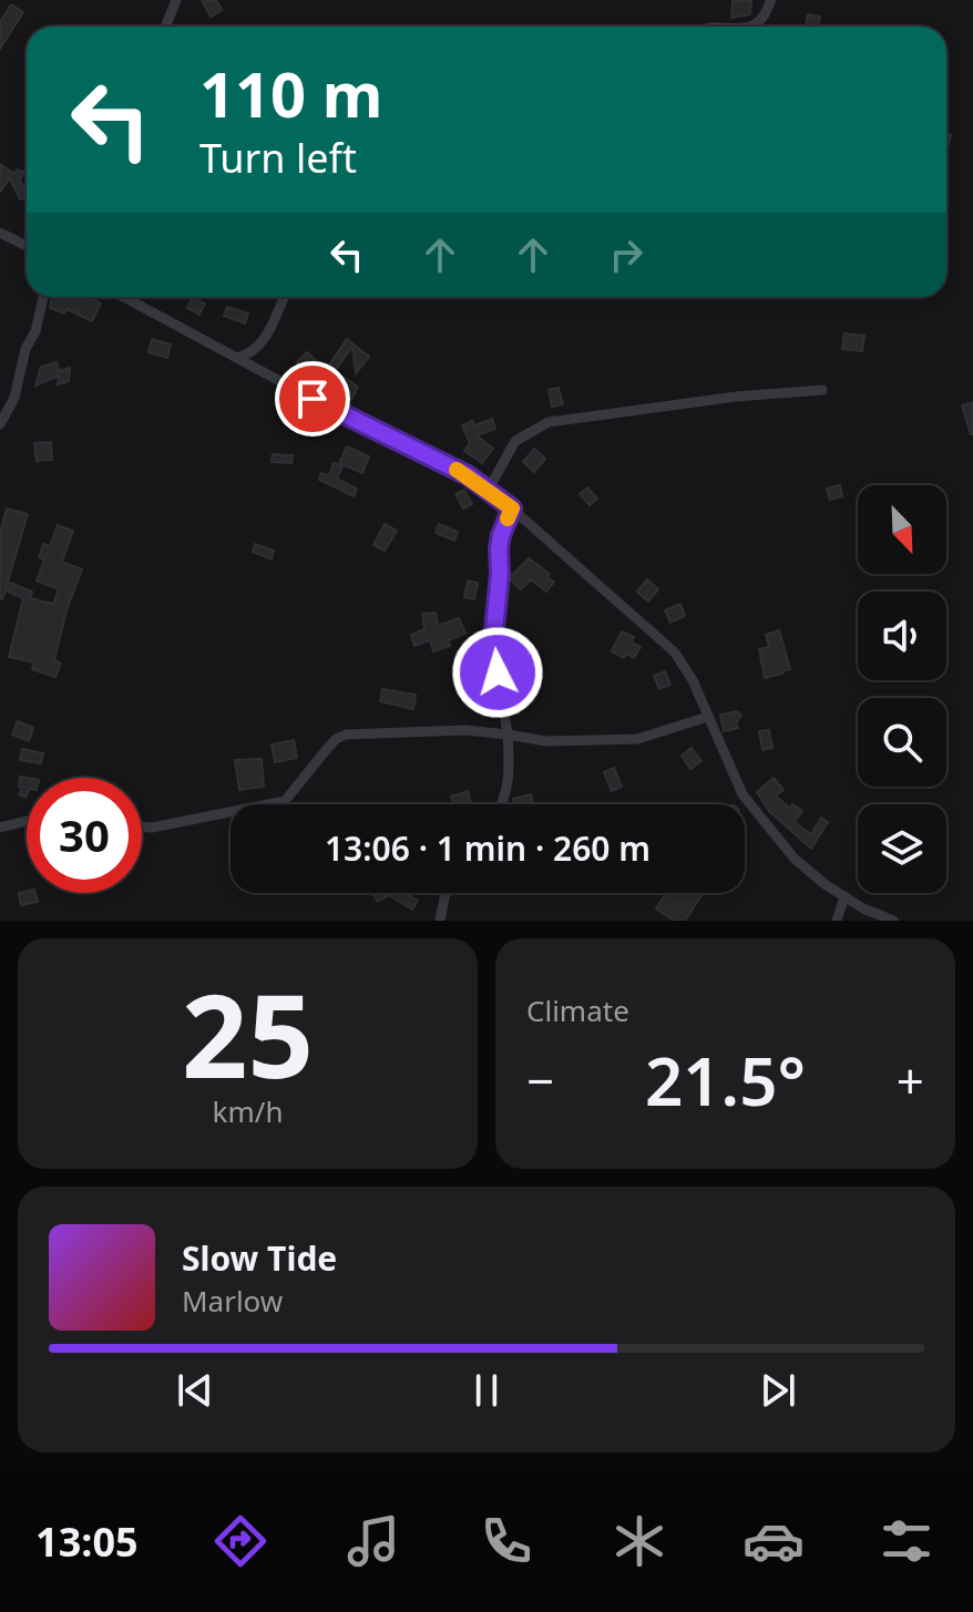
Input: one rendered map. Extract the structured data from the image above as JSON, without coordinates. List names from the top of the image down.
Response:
{
  "north": "bottom right",
  "page": {
    "turn": ["110 m", "Turn left"],
    "limit": "30",
    "trip": "13:06 · 1 min · 260 m",
    "tile": [
      ["25", "km/h"],
      "Climate"
    ],
    "heat": ["−", "21.5°", "+"],
    "song": ["Slow Tide", "Marlow"],
    "tabs": "13:05"
  }
}
